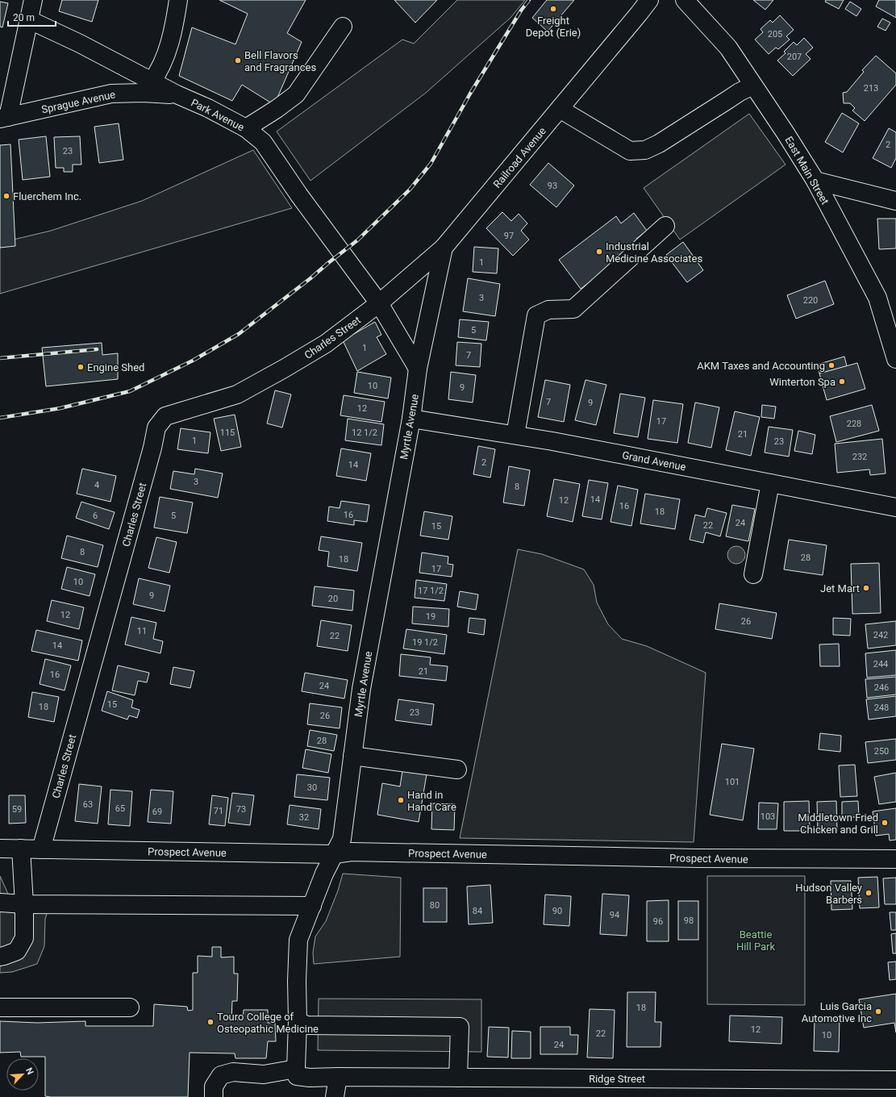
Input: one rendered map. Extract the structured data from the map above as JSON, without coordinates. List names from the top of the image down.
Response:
{
  "streets": {
    "street": [
      "Sprague Avenue",
      "Park Avenue",
      "Railroad Avenue",
      "East Main Street",
      "Charles Street",
      "Myrtle Avenue",
      "Grand Avenue",
      "Prospect Avenue",
      "Ridge Street"
    ]
  },
  "crossings": [
    ["Sprague Avenue", "Park Avenue"],
    ["Park Avenue", "Railroad Avenue"],
    ["Park Avenue", "Charles Street"],
    ["Railroad Avenue", "Charles Street"],
    ["Railroad Avenue", "Myrtle Avenue"],
    ["Charles Street", "Prospect Avenue"],
    ["Myrtle Avenue", "Grand Avenue"],
    ["Myrtle Avenue", "Prospect Avenue"]
  ],
  "parks": ["Beattie Hill Park"],
  "places": [
    "Freight Depot (Erie)",
    "Bell Flavors and Fragrances",
    "Fluerchem Inc.",
    "Industrial Medicine Associates",
    "AKM Taxes and Accounting",
    "Engine Shed",
    "Winterton Spa",
    "Jet Mart",
    "Hand in Hand Care",
    "Middletown Fried Chicken and Grill",
    "Hudson Valley Barbers",
    "Luis Garcia Automotive Inc",
    "Touro College of Osteopathic Medicine"
  ],
  "house_numbers": [
    "205",
    "207",
    "213",
    "2",
    "23",
    "93",
    "97",
    "1",
    "3",
    "220",
    "5",
    "1",
    "7",
    "10",
    "9",
    "7",
    "9",
    "12",
    "17",
    "228",
    "115",
    "12 1/2",
    "21",
    "1",
    "23",
    "232",
    "2",
    "14",
    "3",
    "4",
    "8",
    "14",
    "12",
    "16",
    "18",
    "16",
    "6",
    "5",
    "24",
    "22",
    "15",
    "8",
    "28",
    "18",
    "17",
    "10",
    "17 1/2",
    "9",
    "20",
    "12",
    "19",
    "26",
    "11",
    "242",
    "22",
    "19 1/2",
    "14",
    "244",
    "21",
    "16",
    "24",
    "246",
    "15",
    "18",
    "248",
    "23",
    "26",
    "28",
    "250",
    "101",
    "30",
    "63",
    "65",
    "59",
    "73",
    "71",
    "69",
    "103",
    "32",
    "80",
    "84",
    "90",
    "94",
    "98",
    "96",
    "18",
    "12",
    "22",
    "10",
    "24"
  ],
  "scale_bar": "20 m",
  "north": "top right"
}
